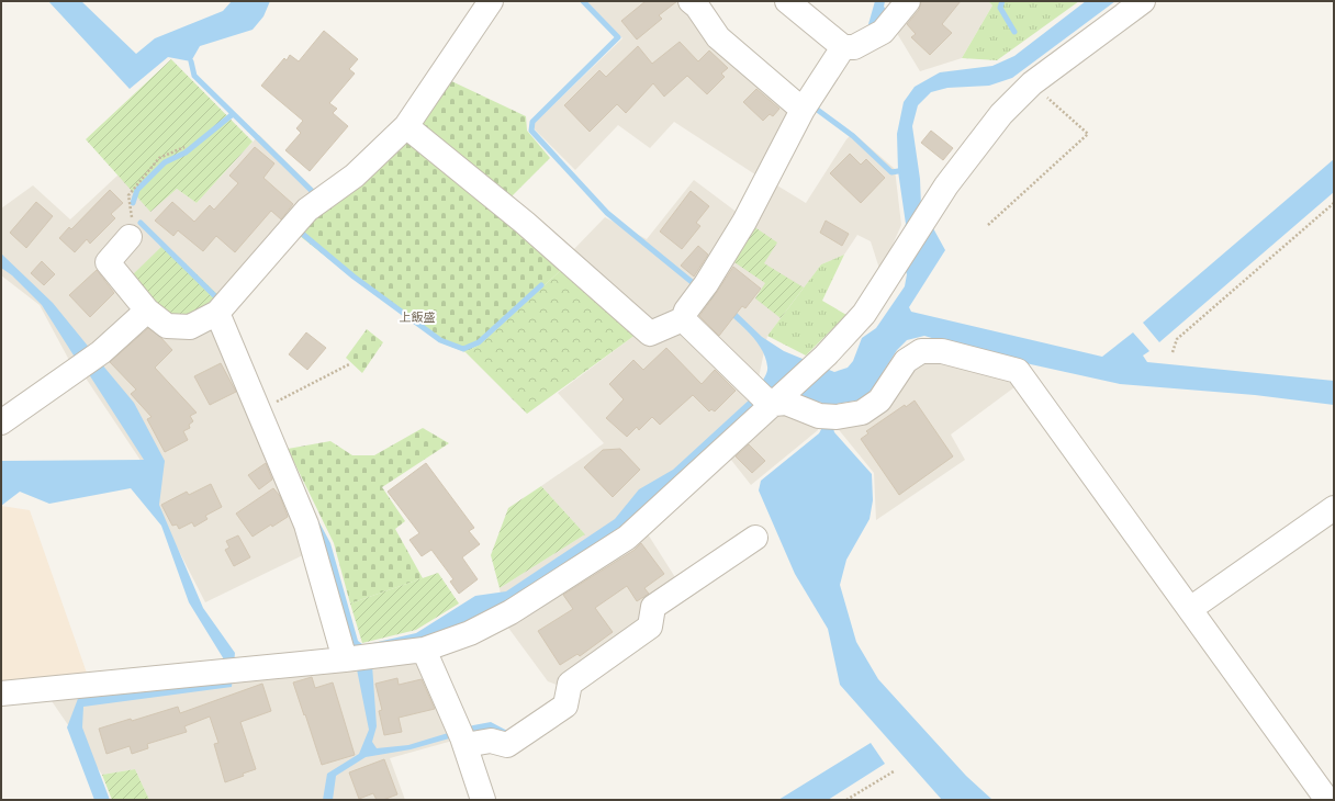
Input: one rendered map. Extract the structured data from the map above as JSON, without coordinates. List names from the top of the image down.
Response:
{
  "districts": ["上飯盛"]
}
